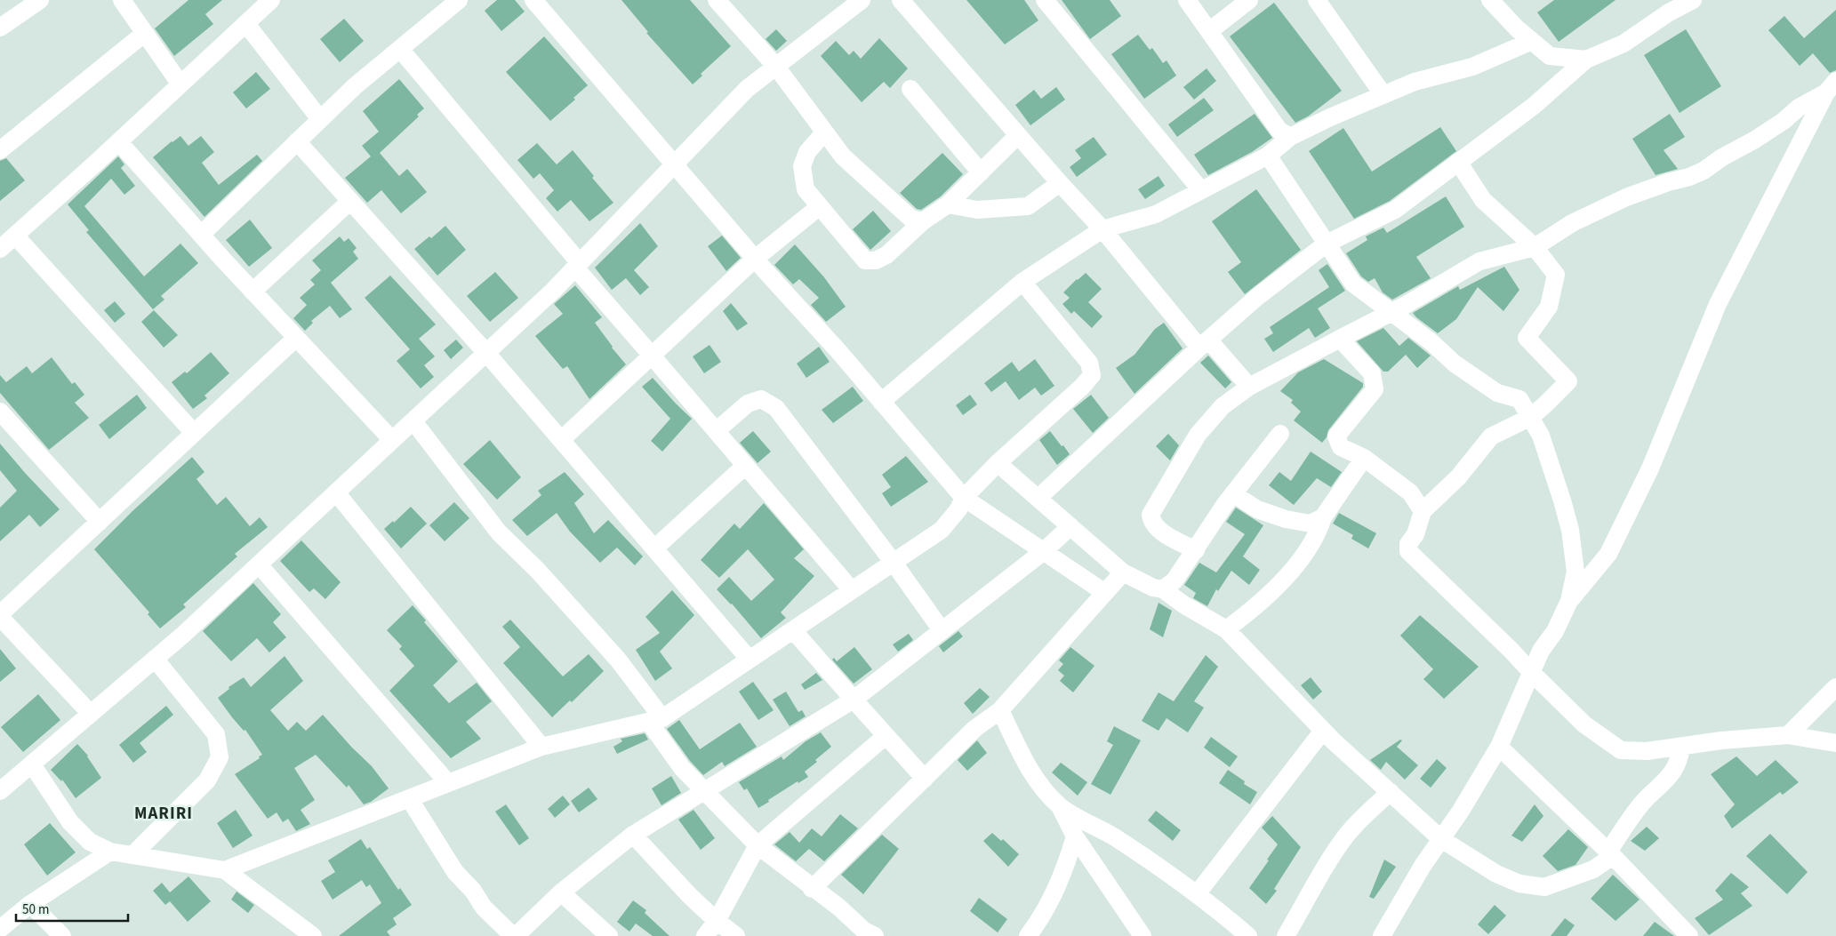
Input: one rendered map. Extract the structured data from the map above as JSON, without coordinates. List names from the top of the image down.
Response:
{
  "districts": ["MARIRI"],
  "scale_bar": "50 m"
}
